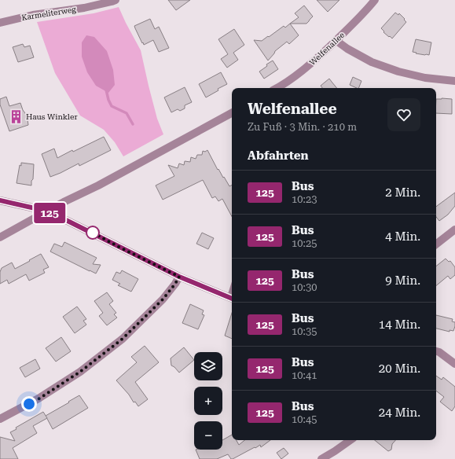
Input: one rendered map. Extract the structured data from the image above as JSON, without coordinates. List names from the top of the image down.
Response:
{
  "streets": {
    "street": ["Karmeliterweg", "Welfenallee"]
  },
  "places": {
    "building": ["Haus Winkler"]
  },
  "lines": ["bus line 125"],
  "page": {
    "on_map": "125",
    "heading": [
      ["Welfenallee", "Zu Fuß · 3 Min. · 210 m"],
      "Abfahrten"
    ],
    "list": [
      {
        "mark": "125",
        "name": "Bus",
        "note": "10:23",
        "value": "2 Min."
      },
      {
        "mark": "125",
        "name": "Bus",
        "note": "10:25",
        "value": "4 Min."
      },
      {
        "mark": "125",
        "name": "Bus",
        "note": "10:30",
        "value": "9 Min."
      },
      {
        "mark": "125",
        "name": "Bus",
        "note": "10:35",
        "value": "14 Min."
      },
      {
        "mark": "125",
        "name": "Bus",
        "note": "10:41",
        "value": "20 Min."
      },
      {
        "mark": "125",
        "name": "Bus",
        "note": "10:45",
        "value": "24 Min."
      }
    ],
    "map_buttons": ["+", "−"]
  }
}
